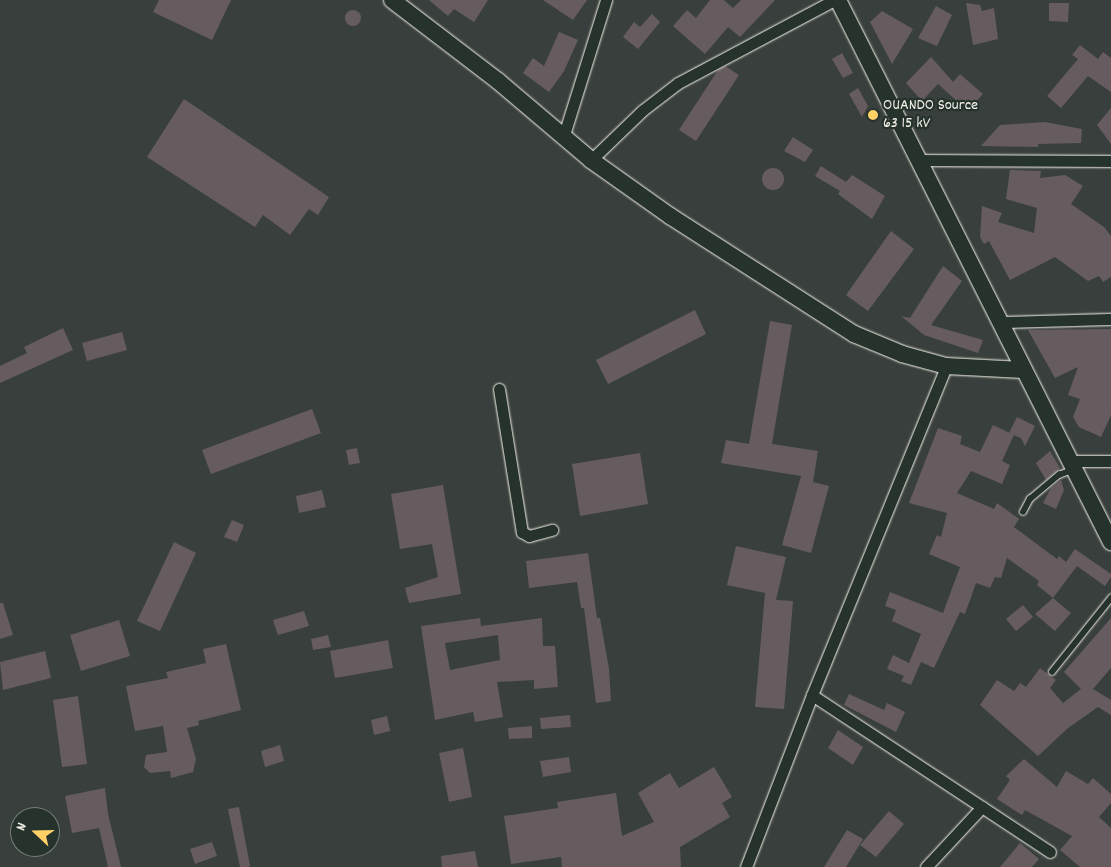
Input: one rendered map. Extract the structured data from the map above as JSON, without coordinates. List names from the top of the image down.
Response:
{
  "places": ["OUANDO Source 63 15 kV"],
  "north": "left"
}
